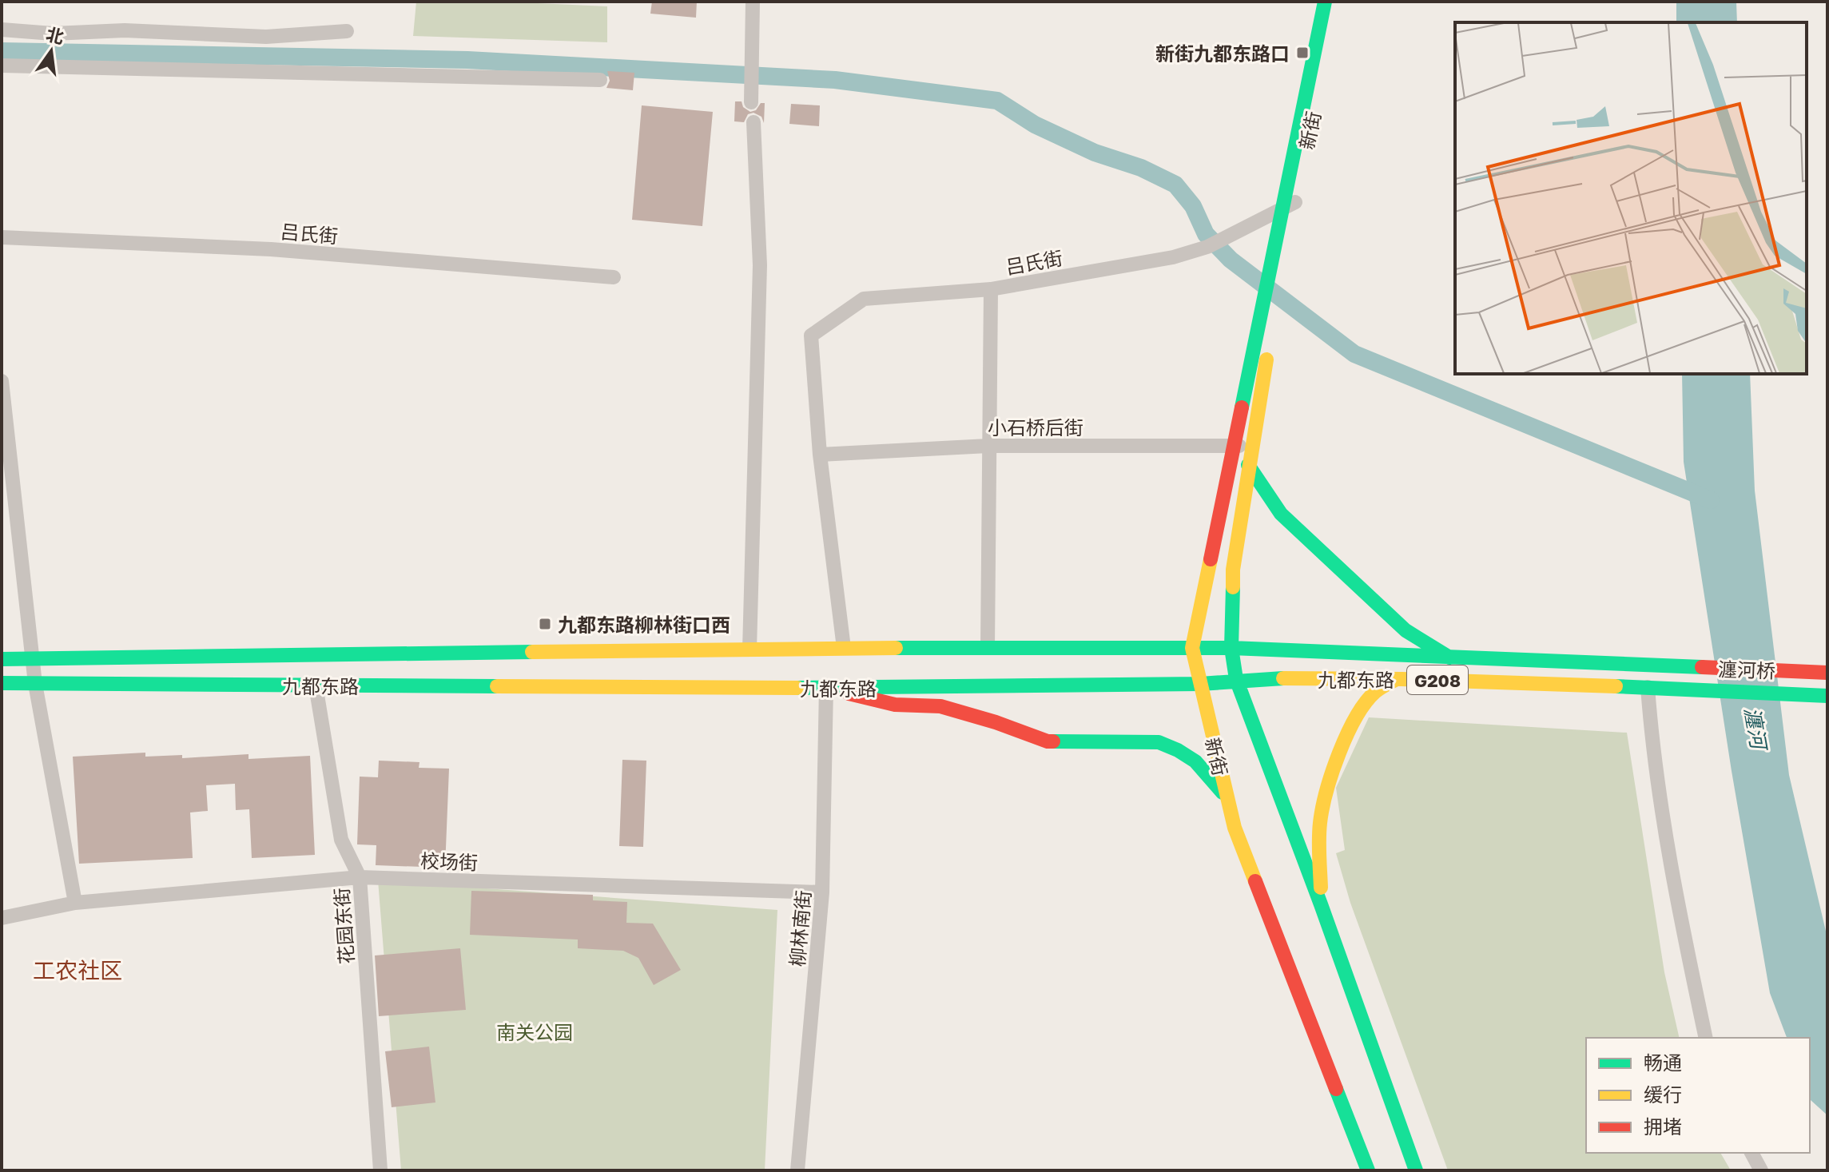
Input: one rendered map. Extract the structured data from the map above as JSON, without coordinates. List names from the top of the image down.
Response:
{
  "streets": {
    "main road": [
      "新街",
      "瀍河桥",
      "九都东路",
      "G208"
    ],
    "street": [
      "吕氏街",
      "小石桥后街",
      "校场街",
      "花园东街",
      "柳林南街"
    ]
  },
  "crossings": [
    ["新街", "吕氏街"],
    ["新街", "小石桥后街"],
    ["新街", "九都东路"],
    ["吕氏街", "小石桥后街"],
    ["瀍河桥", "九都东路"],
    ["九都东路", "花园东街"],
    ["九都东路", "柳林南街"],
    ["校场街", "花园东街"],
    ["校场街", "柳林南街"]
  ],
  "districts": ["工农社区"],
  "water": ["瀍河"],
  "parks": ["南关公园"],
  "places": {
    "transit": ["新街九都东路口", "九都东路柳林街口西"]
  },
  "legend": ["畅通", "缓行", "拥堵"],
  "north": "top"
}
